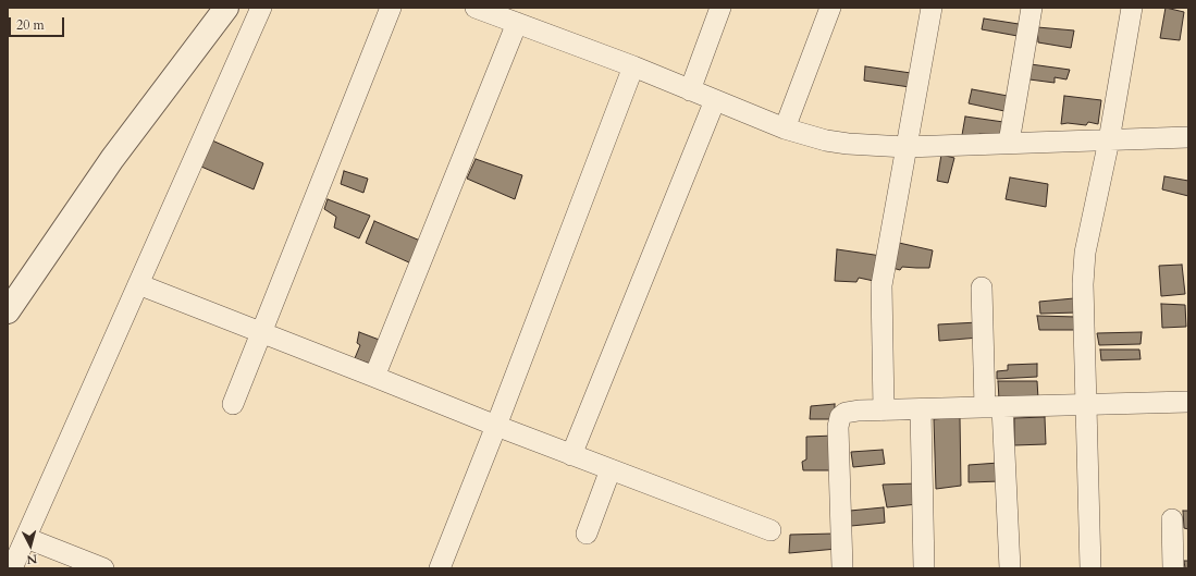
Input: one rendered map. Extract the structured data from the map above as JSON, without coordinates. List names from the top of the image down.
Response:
{
  "scale_bar": "20 m",
  "north": "bottom"
}
